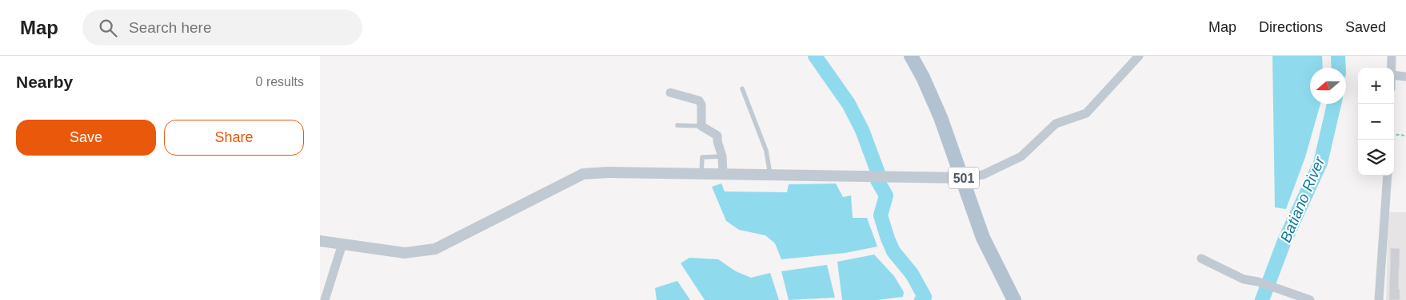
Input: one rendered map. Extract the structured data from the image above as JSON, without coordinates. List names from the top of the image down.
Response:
{
  "streets": {
    "main road": ["501"]
  },
  "water": ["Batiano River"],
  "north": "left",
  "page": {
    "header": "Map",
    "search": "Search here",
    "nav": ["Map", "Directions", "Saved"],
    "heading": ["Nearby", "0 results"],
    "map_buttons": ["+", "−"],
    "buttons": ["Save", "Share"]
  }
}
